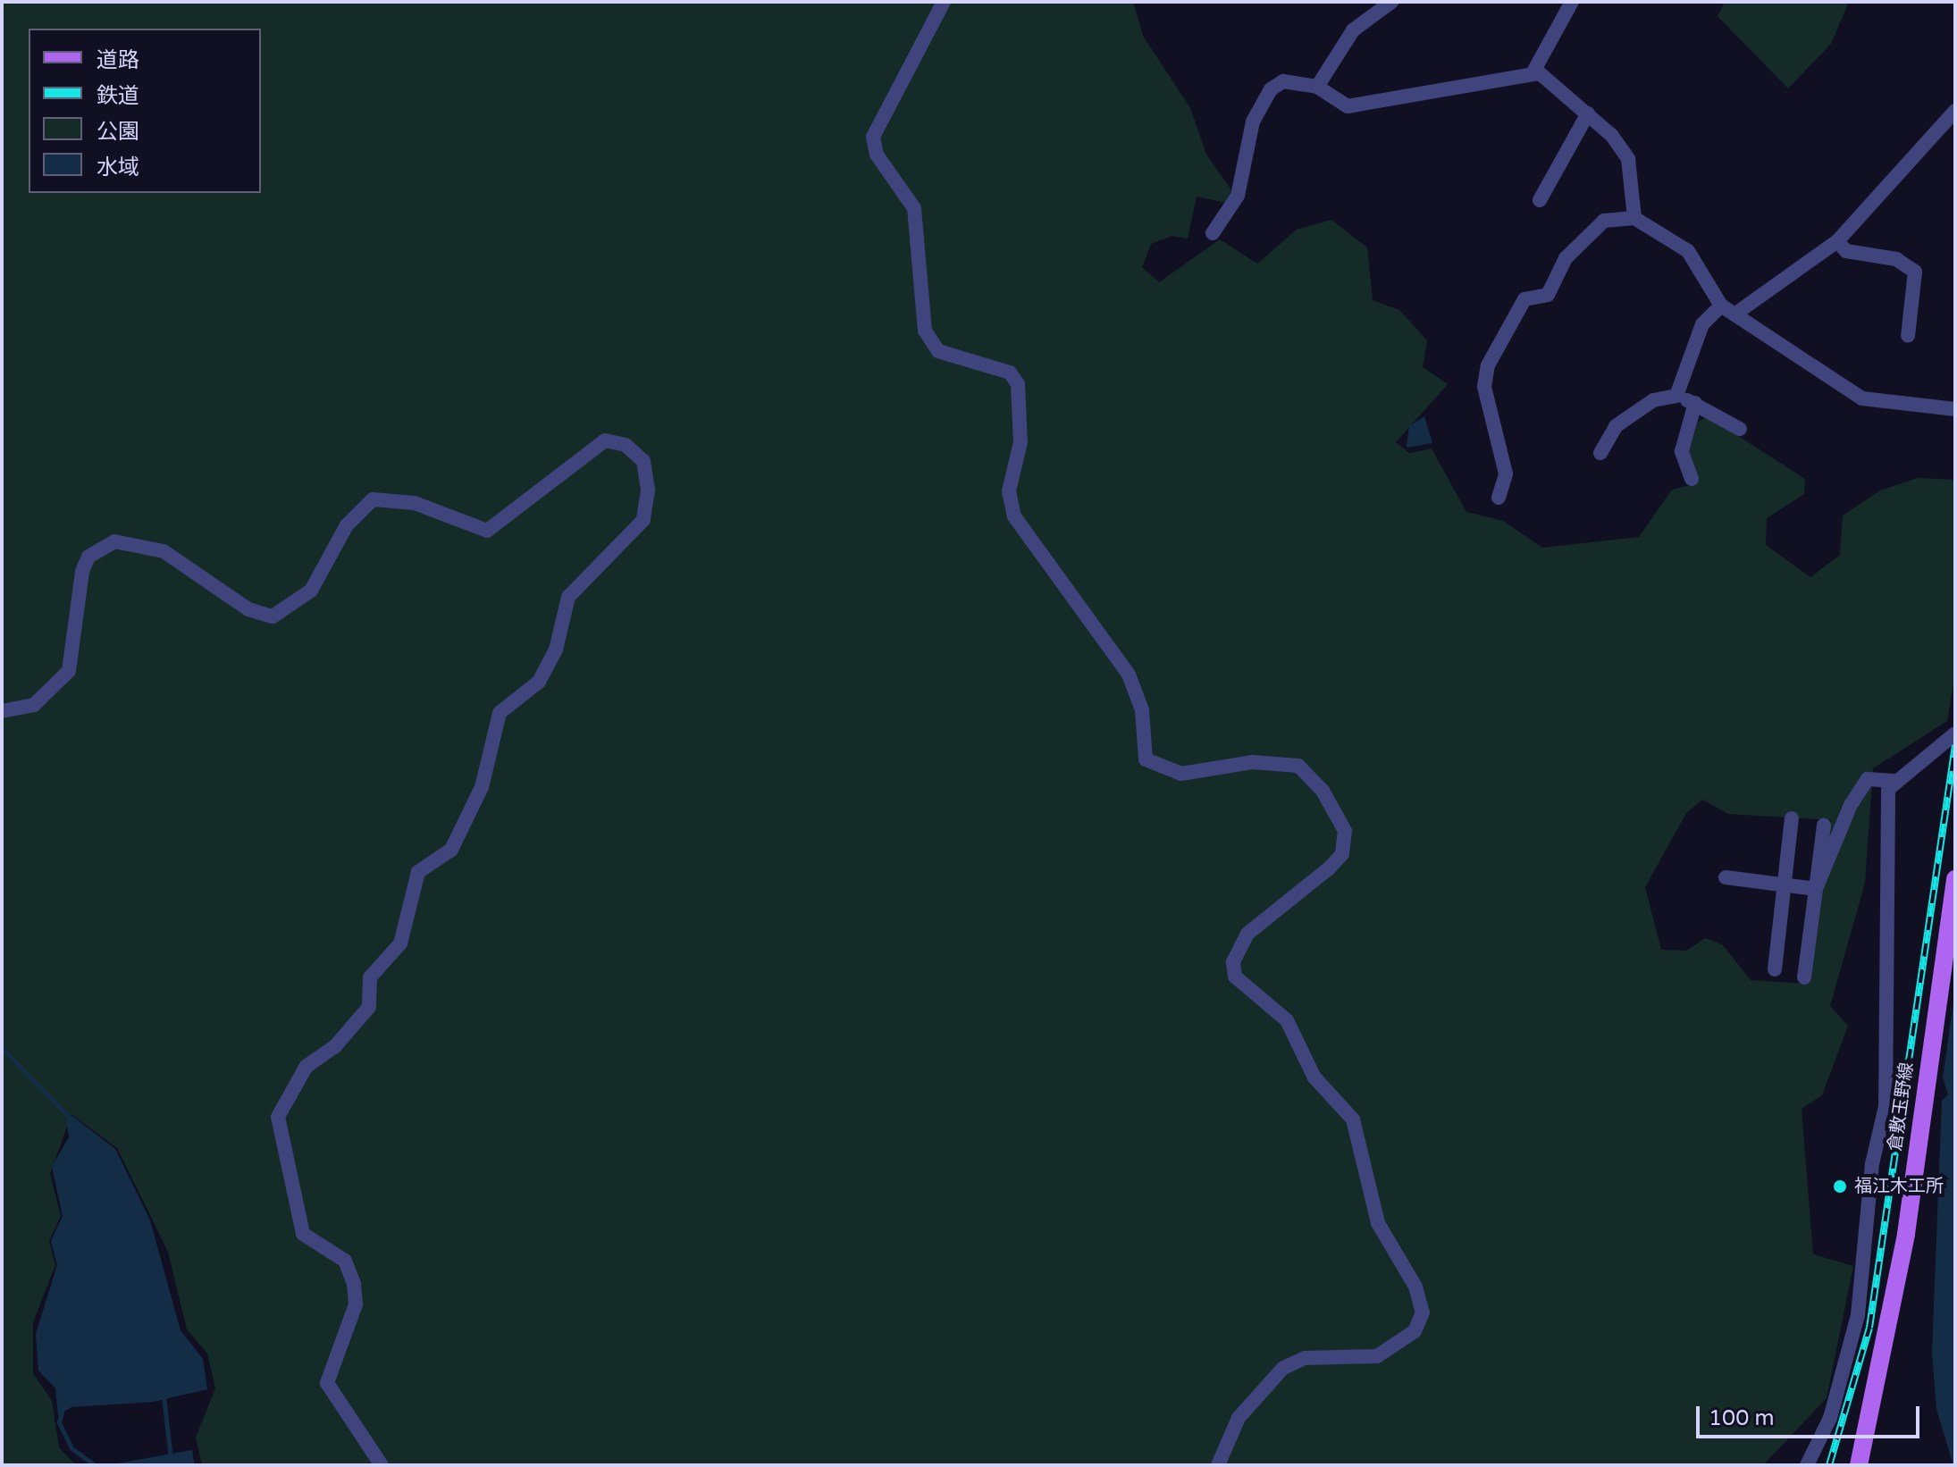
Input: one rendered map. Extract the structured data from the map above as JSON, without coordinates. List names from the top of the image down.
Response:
{
  "streets": {
    "main road": ["倉敷玉野線"]
  },
  "places": ["福江木工所"],
  "legend": [
    "道路",
    "鉄道",
    "公園",
    "水域"
  ],
  "scale_bar": "100 m"
}
